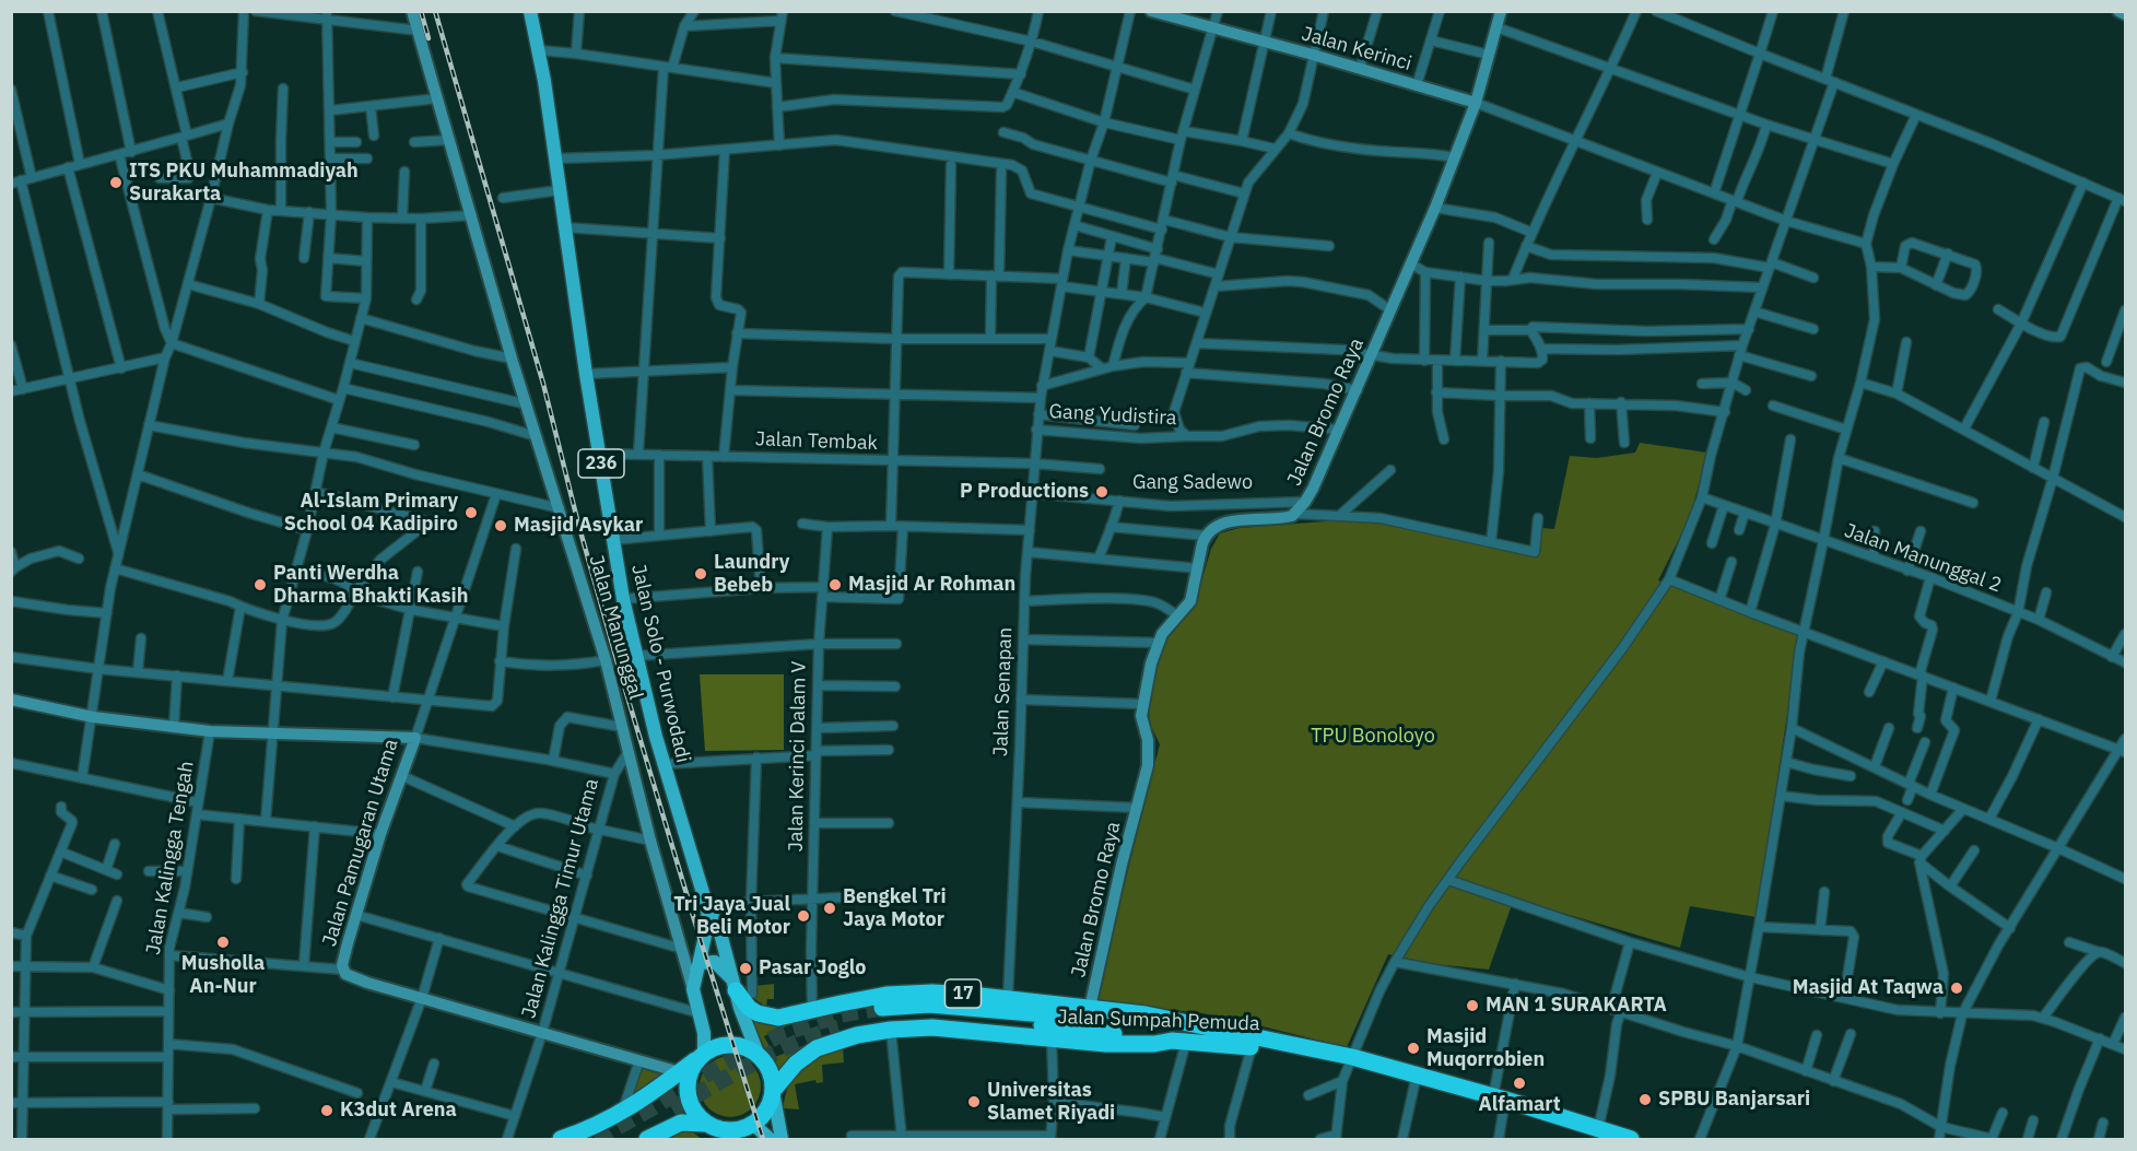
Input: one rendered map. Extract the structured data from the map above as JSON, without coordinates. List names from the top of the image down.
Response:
{
  "streets": {
    "highway": ["17", "Jalan Sumpah Pemuda"],
    "main road": ["236", "Jalan Manunggal", "Jalan Solo - Purwodadi"],
    "street": [
      "Jalan Kerinci",
      "Jalan Bromo Raya",
      "Gang Yudistira",
      "Jalan Tembak",
      "Gang Sadewo",
      "Jalan Manunggal 2",
      "Jalan Senapan",
      "Jalan Kerinci Dalam V",
      "Jalan Pamugaran Utama",
      "Jalan Kalingga Tengah",
      "Jalan Kalingga Timur Utama"
    ]
  },
  "crossings": [
    ["Jalan Kerinci", "Jalan Bromo Raya"],
    ["Jalan Bromo Raya", "Gang Yudistira"],
    ["Jalan Bromo Raya", "Gang Sadewo"],
    ["Jalan Bromo Raya", "Jalan Sumpah Pemuda"],
    ["Gang Yudistira", "Jalan Senapan"],
    ["Jalan Tembak", "Jalan Solo - Purwodadi"],
    ["Jalan Tembak", "Jalan Senapan"],
    ["Gang Sadewo", "Jalan Senapan"],
    ["Jalan Manunggal", "Jalan Solo - Purwodadi"],
    ["Jalan Manunggal", "Jalan Kalingga Timur Utama"],
    ["Jalan Manunggal", "17"],
    ["Jalan Manunggal", "Jalan Sumpah Pemuda"],
    ["Jalan Solo - Purwodadi", "17"],
    ["Jalan Solo - Purwodadi", "Jalan Sumpah Pemuda"],
    ["Jalan Senapan", "Jalan Sumpah Pemuda"],
    ["Jalan Kerinci Dalam V", "Jalan Sumpah Pemuda"],
    ["Jalan Pamugaran Utama", "Jalan Kalingga Tengah"],
    ["Jalan Pamugaran Utama", "Jalan Kalingga Timur Utama"],
    ["17", "Jalan Sumpah Pemuda"]
  ],
  "parks": ["TPU Bonoloyo"],
  "places": [
    "ITS PKU Muhammadiyah Surakarta",
    "P Productions",
    "Al-Islam Primary School 04 Kadipiro",
    "Masjid Asykar",
    "Laundry Bebeb",
    "Panti Werdha Dharma Bhakti Kasih",
    "Masjid Ar Rohman",
    "Bengkel Tri Jaya Motor",
    "Tri Jaya Jual Beli Motor",
    "Musholla An-Nur",
    "Pasar Joglo",
    "Masjid At Taqwa",
    "MAN 1 SURAKARTA",
    "Masjid Muqorrobien",
    "Alfamart",
    "SPBU Banjarsari",
    "Universitas Slamet Riyadi",
    "K3dut Arena"
  ]
}
